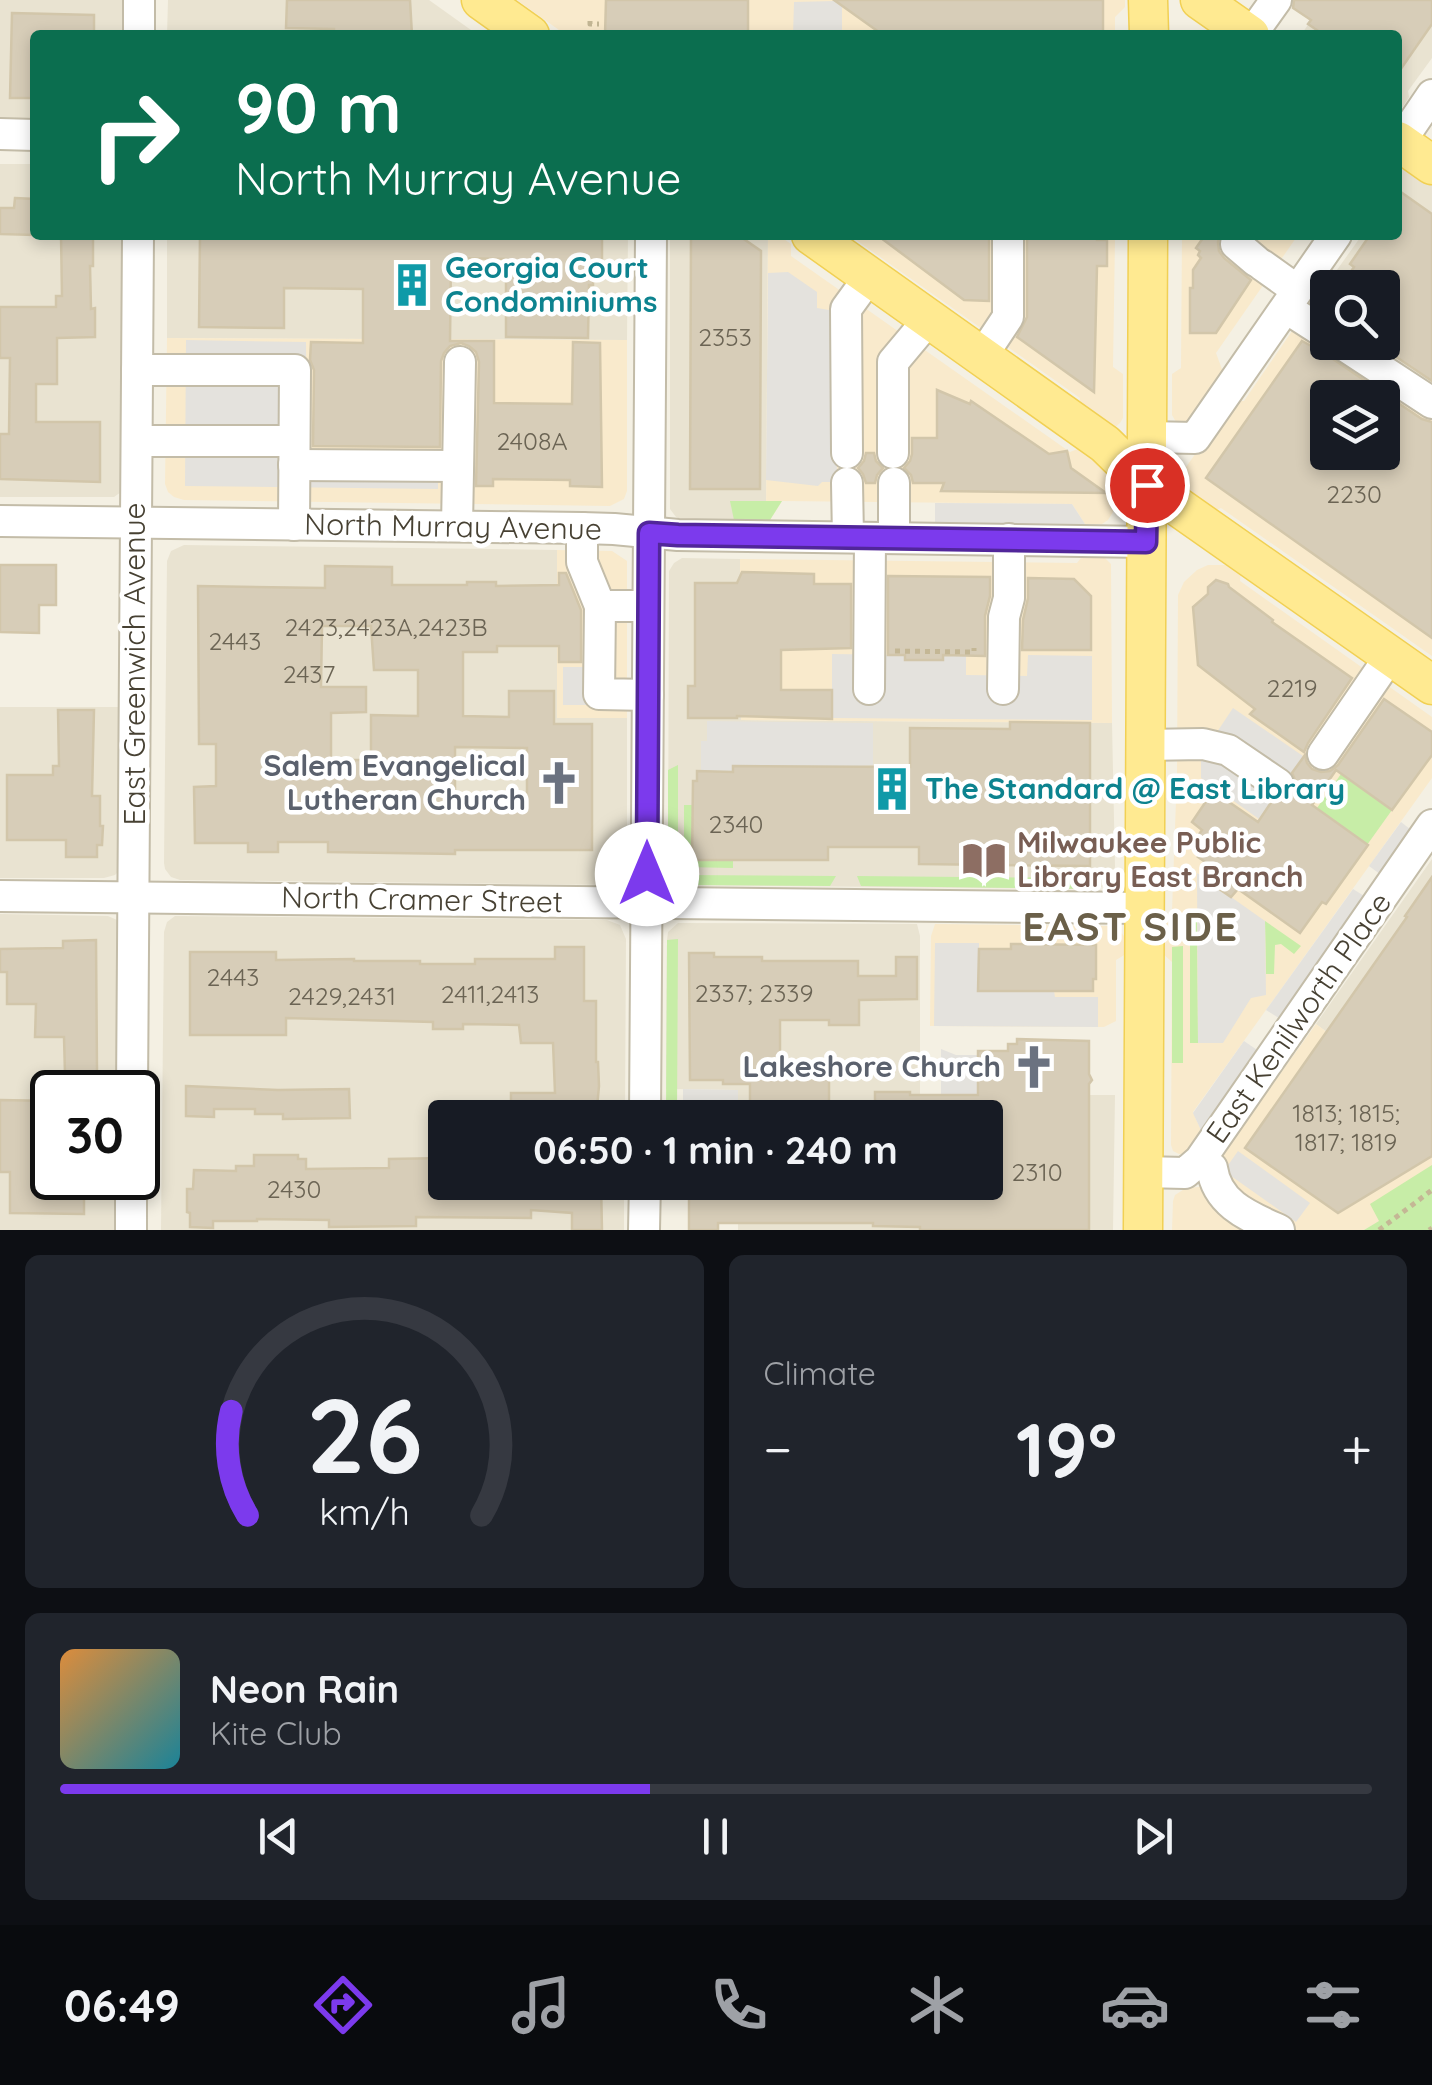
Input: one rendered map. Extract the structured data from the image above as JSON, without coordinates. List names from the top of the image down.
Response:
{
  "streets": {
    "street": [
      "North Murray Avenue",
      "East Greenwich Avenue",
      "North Cramer Street",
      "East Kenilworth Place"
    ]
  },
  "crossings": [
    ["North Murray Avenue", "East Greenwich Avenue"],
    ["East Greenwich Avenue", "North Cramer Street"]
  ],
  "districts": ["EAST SIDE"],
  "places": {
    "building": ["Georgia Court Condominiums", "The Standard @ East Library"],
    "church": ["Salem Evangelical Lutheran Church", "Lakeshore Church"],
    "library": ["Milwaukee Public Library East Branch"]
  },
  "house_numbers": [
    "2353",
    "2408A",
    "2230",
    "2423,2423A,2423B",
    "2443",
    "2437",
    "2219",
    "2340",
    "2443",
    "2337; 2339",
    "2411,2413",
    "2429,2431",
    "1813; 1815; 1817; 1819",
    "2310",
    "2430"
  ],
  "page": {
    "turn": ["90 m", "North Murray Avenue"],
    "limit": "30",
    "trip": "06:50 · 1 min · 240 m",
    "tile": "Climate",
    "heat": ["−", "19°", "+"],
    "song": ["Neon Rain", "Kite Club"],
    "tabs": "06:49",
    "gauge": ["26", "km/h"]
  }
}
